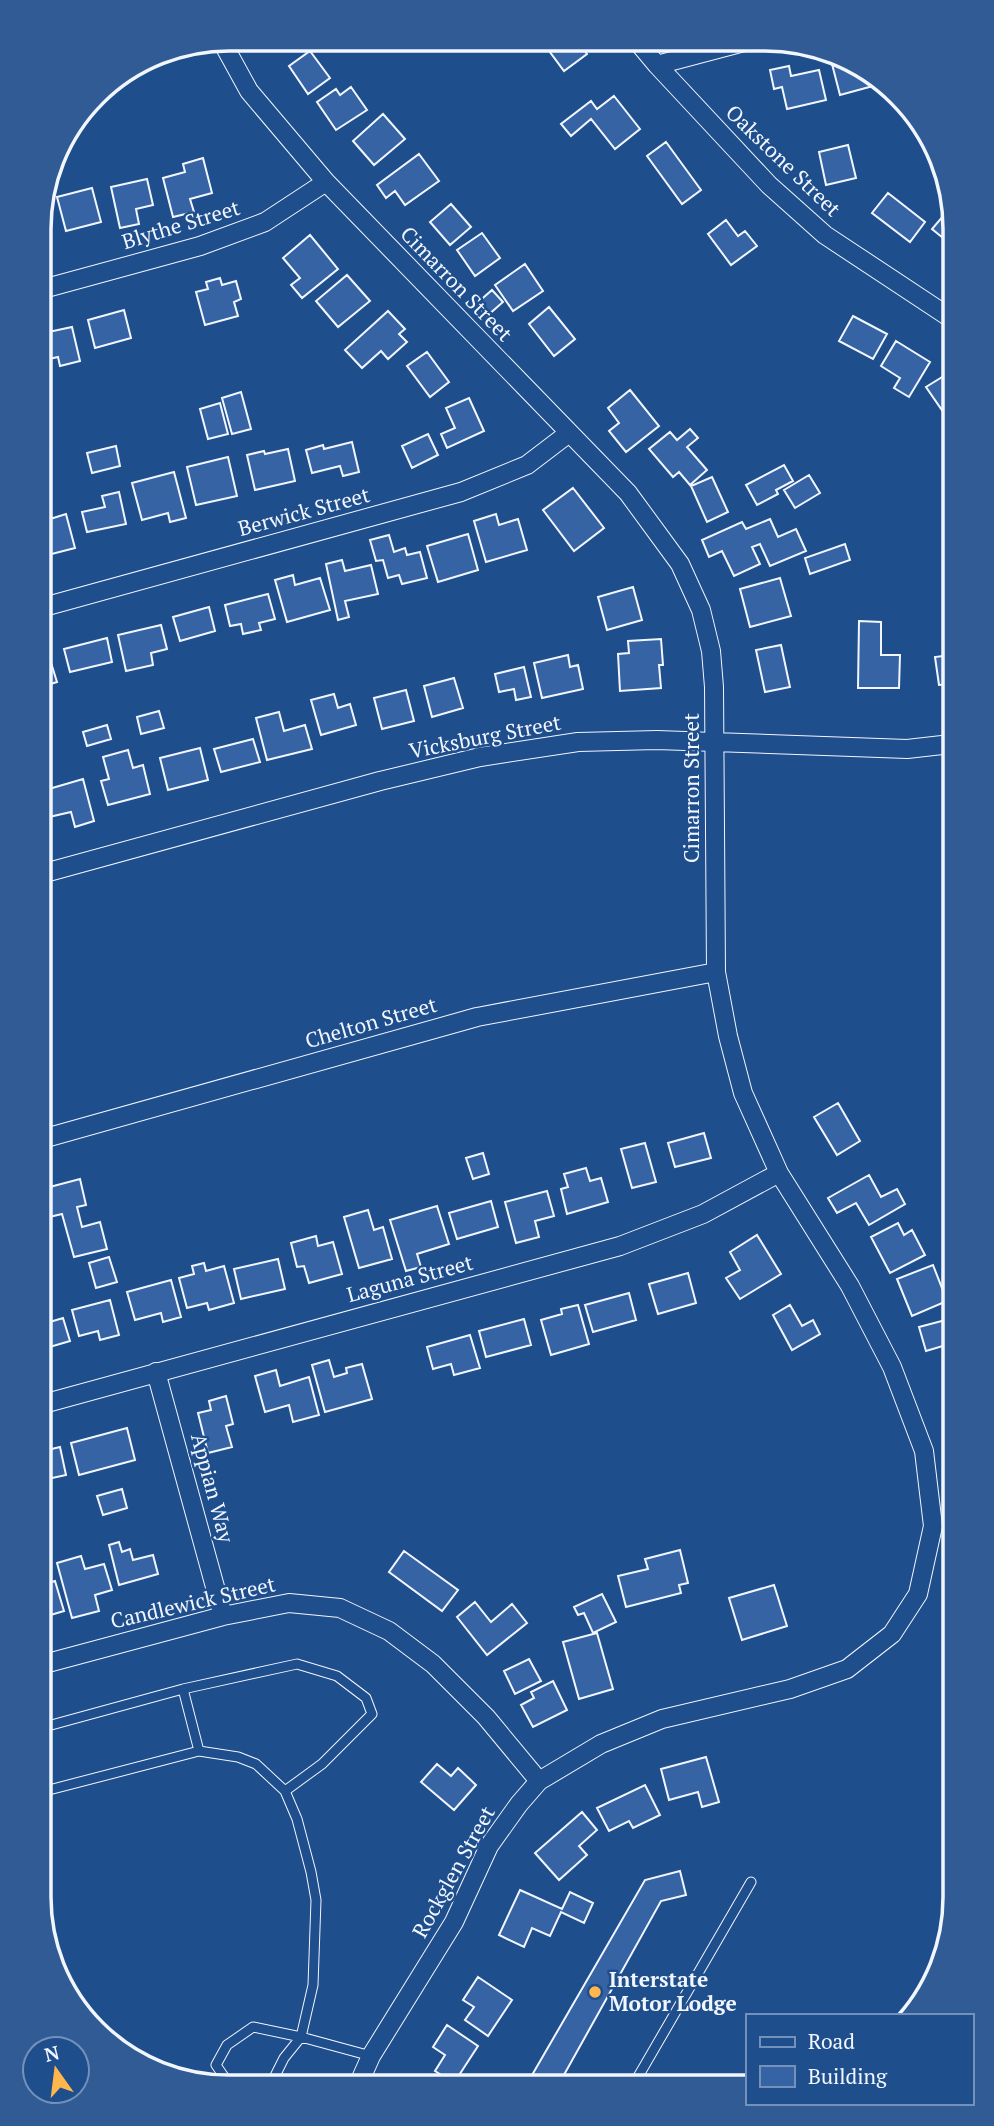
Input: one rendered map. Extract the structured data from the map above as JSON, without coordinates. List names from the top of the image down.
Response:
{
  "streets": {
    "street": [
      "Oakstone Street",
      "Blythe Street",
      "Cimarron Street",
      "Berwick Street",
      "Vicksburg Street",
      "Chelton Street",
      "Laguna Street",
      "Appian Way",
      "Candlewick Street",
      "Rockglen Street"
    ]
  },
  "crossings": [
    ["Blythe Street", "Cimarron Street"],
    ["Cimarron Street", "Berwick Street"],
    ["Cimarron Street", "Vicksburg Street"],
    ["Cimarron Street", "Chelton Street"],
    ["Cimarron Street", "Laguna Street"],
    ["Cimarron Street", "Rockglen Street"],
    ["Laguna Street", "Appian Way"],
    ["Appian Way", "Candlewick Street"],
    ["Candlewick Street", "Rockglen Street"]
  ],
  "places": ["Interstate Motor Lodge"],
  "legend": ["Road", "Building"],
  "north": "top"
}
